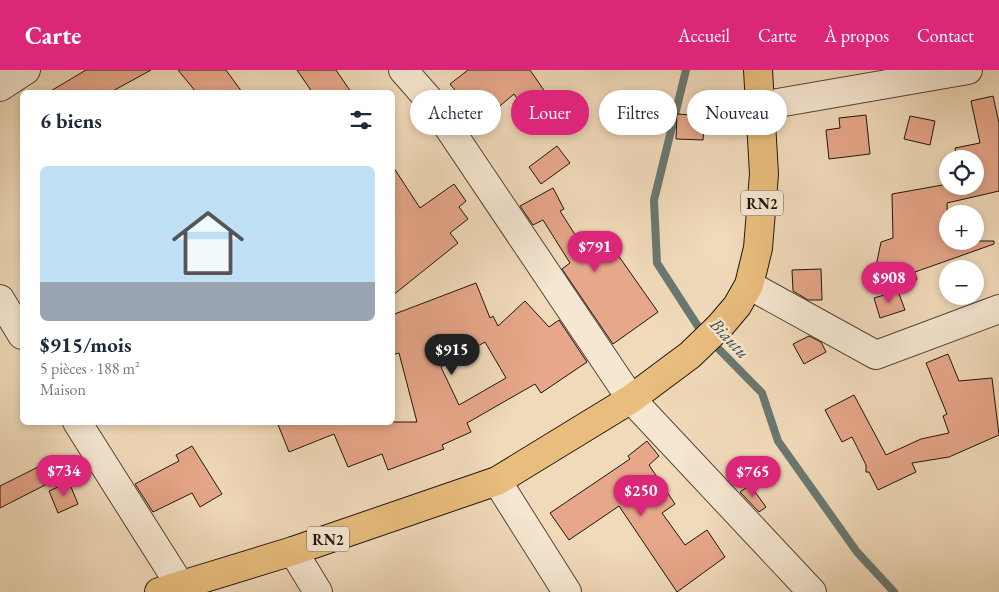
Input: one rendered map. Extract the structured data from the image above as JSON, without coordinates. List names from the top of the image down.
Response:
{
  "streets": {
    "highway": ["RN2"]
  },
  "water": ["Biautu"],
  "page": {
    "header": "Carte",
    "nav": [
      "Accueil",
      "Carte",
      "À propos",
      "Contact"
    ],
    "chip": [
      "Acheter",
      "Louer",
      "Filtres",
      "Nouveau"
    ],
    "heading": "6 biens",
    "map_buttons": ["+", "−"],
    "list": [
      {
        "name": "$915/mois",
        "note": "5 pièces · 188 m² · Maison"
      }
    ],
    "price": [
      "$791",
      "$908",
      "$915",
      "$734",
      "$765",
      "$250"
    ]
  }
}
